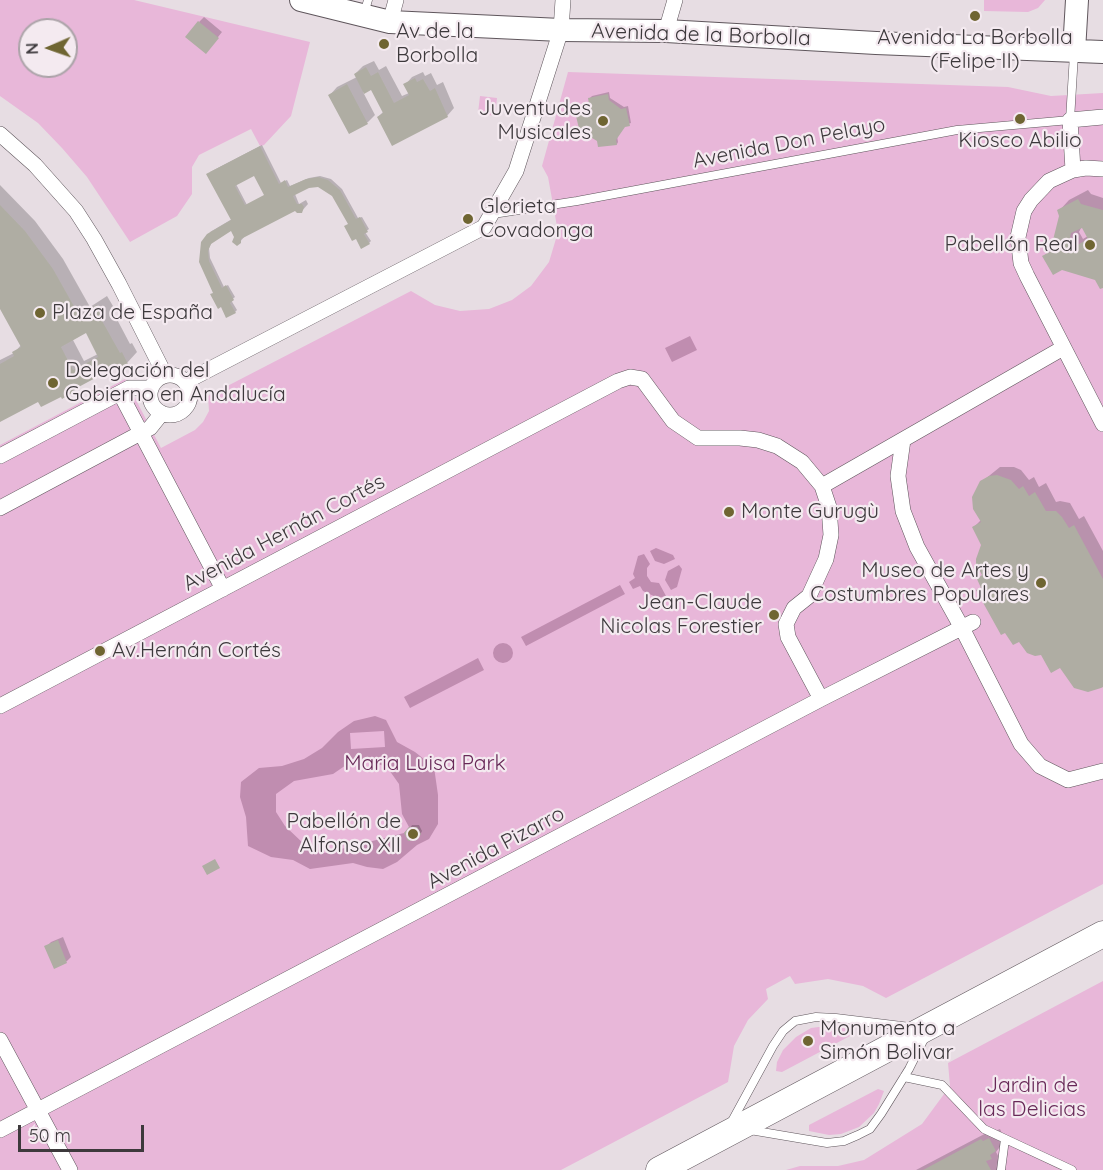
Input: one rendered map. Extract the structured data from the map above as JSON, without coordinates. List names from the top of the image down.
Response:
{
  "streets": {
    "main road": ["Avenida de la Borbolla"],
    "street": ["Avenida Hernán Cortés", "Avenida Pizarro"],
    "lane": ["Avenida Don Pelayo"]
  },
  "parks": ["Maria Luisa Park", "Jardin de las Delicias"],
  "places": [
    "Avenida La Borbolla (Felipe II)",
    "Av de la Borbolla",
    "Kiosco Abilio",
    "Juventudes Musicales",
    "Glorieta Covadonga",
    "Pabellón Real",
    "Plaza de España",
    "Delegación del Gobierno en Andalucía",
    "Monte Gurugù",
    "Museo de Artes y Costumbres Populares",
    "Jean-Claude Nicolas Forestier",
    "Av.Hernán Cortés",
    "Pabellón de Alfonso XII",
    "Monumento a Simón Bolivar"
  ],
  "scale_bar": "50 m",
  "north": "left"
}
